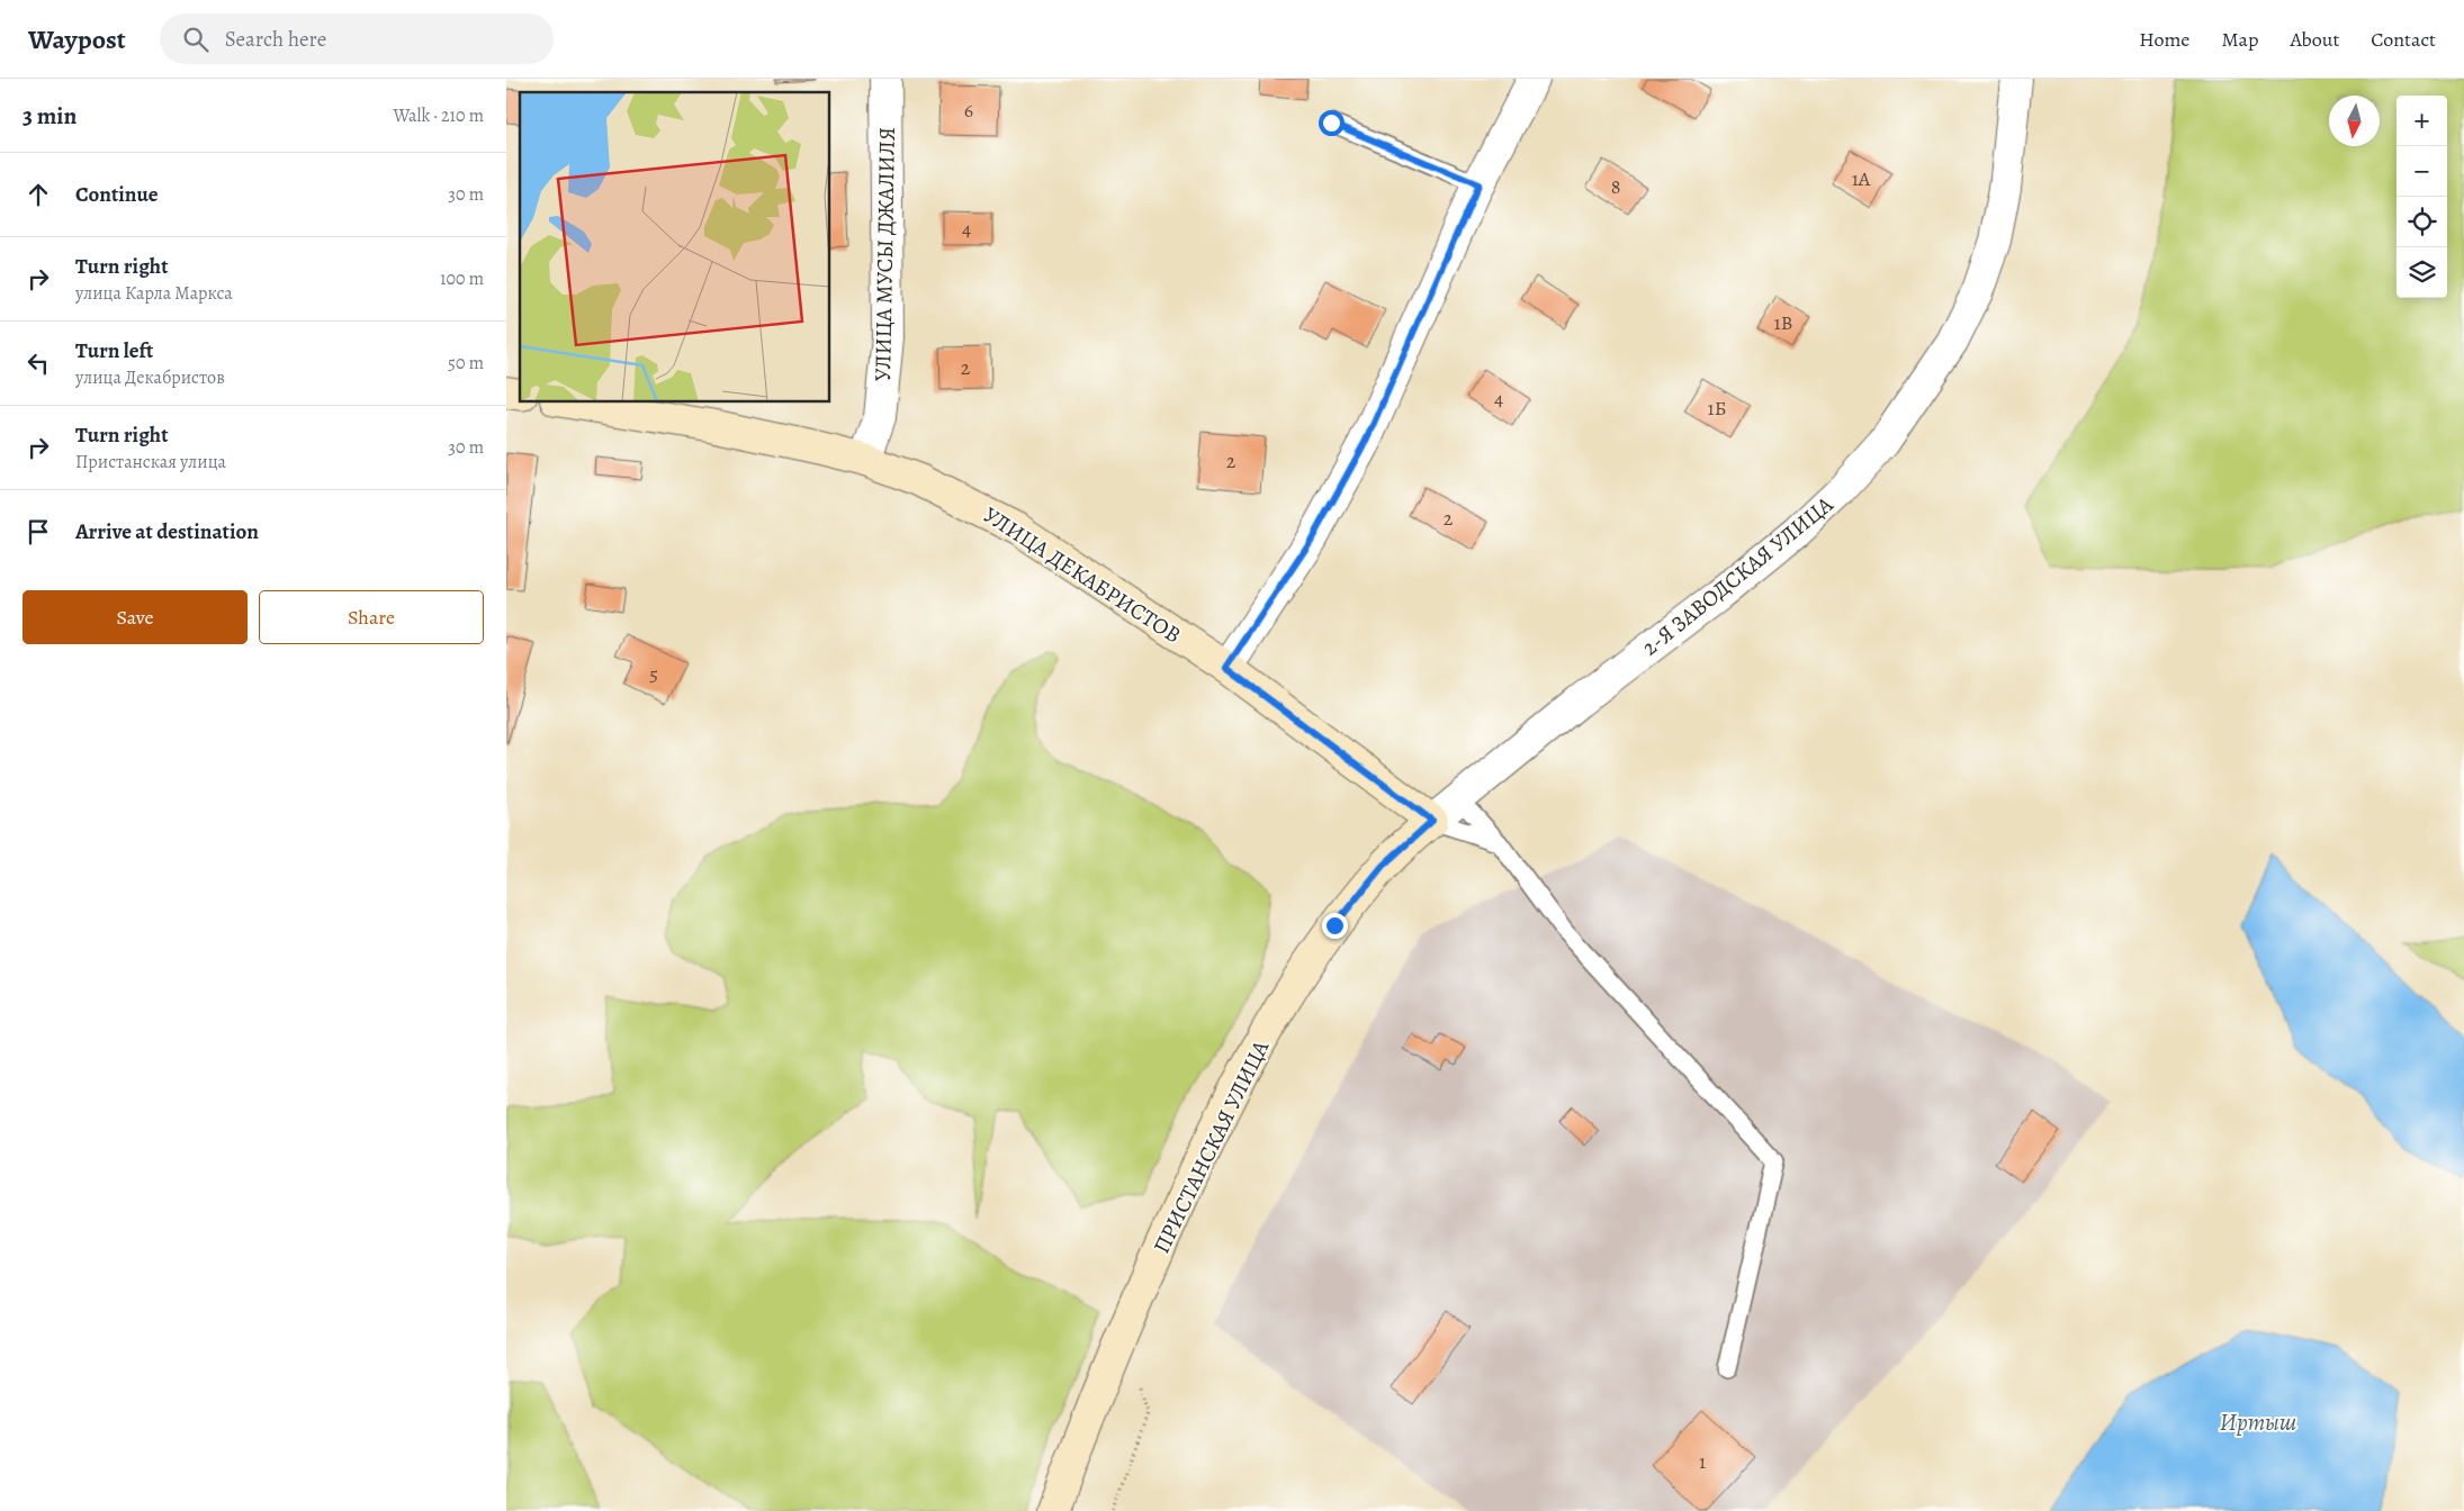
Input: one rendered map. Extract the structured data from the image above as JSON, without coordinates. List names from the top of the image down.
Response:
{
  "streets": {
    "street": [
      "УЛИЦА МУСЫ ДЖАЛИЛЯ",
      "УЛИЦА ДЕКАБРИСТОВ",
      "2-Я ЗАВОДСКАЯ УЛИЦА",
      "ПРИСТАНСКАЯ УЛИЦА"
    ]
  },
  "crossings": [
    ["УЛИЦА МУСЫ ДЖАЛИЛЯ", "УЛИЦА ДЕКАБРИСТОВ"],
    ["УЛИЦА ДЕКАБРИСТОВ", "2-Я ЗАВОДСКАЯ УЛИЦА"],
    ["УЛИЦА ДЕКАБРИСТОВ", "ПРИСТАНСКАЯ УЛИЦА"],
    ["2-Я ЗАВОДСКАЯ УЛИЦА", "ПРИСТАНСКАЯ УЛИЦА"]
  ],
  "water": ["Иртыш"],
  "house_numbers": [
    "6",
    "1А",
    "8",
    "4",
    "1В",
    "2",
    "4",
    "1Б",
    "2",
    "2",
    "5",
    "1"
  ],
  "north": "bottom",
  "page": {
    "header": "Waypost",
    "search": "Search here",
    "nav": [
      "Home",
      "Map",
      "About",
      "Contact"
    ],
    "heading": ["3 min", "Walk · 210 m"],
    "map_buttons": ["+", "−"],
    "list": [
      ["Continue", "30 m"],
      ["Turn right", "улица Карла Маркса", "100 m"],
      ["Turn left", "улица Декабристов", "50 m"],
      ["Turn right", "Пристанская улица", "30 m"],
      "Arrive at destination"
    ],
    "buttons": ["Save", "Share"]
  }
}
